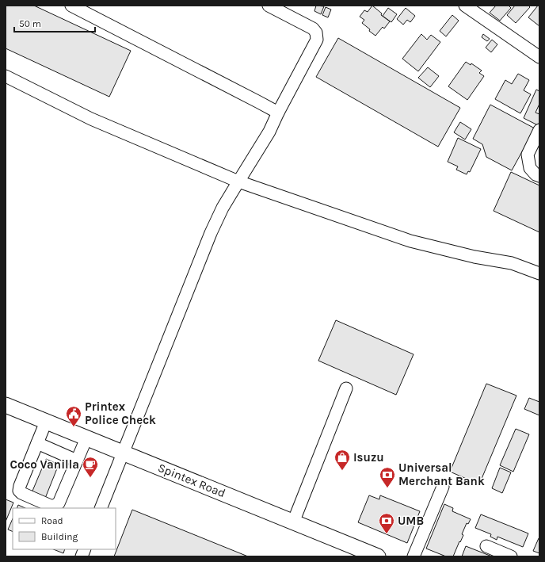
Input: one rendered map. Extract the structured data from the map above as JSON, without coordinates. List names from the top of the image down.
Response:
{
  "streets": {
    "main road": ["Spintex Road"]
  },
  "places": {
    "public building": ["Printex Police Check"],
    "shop": ["Isuzu"],
    "cafe": ["Coco Vanilla"],
    "bank": ["Universal Merchant Bank", "UMB"]
  },
  "legend": ["Road", "Building"],
  "scale_bar": "50 m"
}
